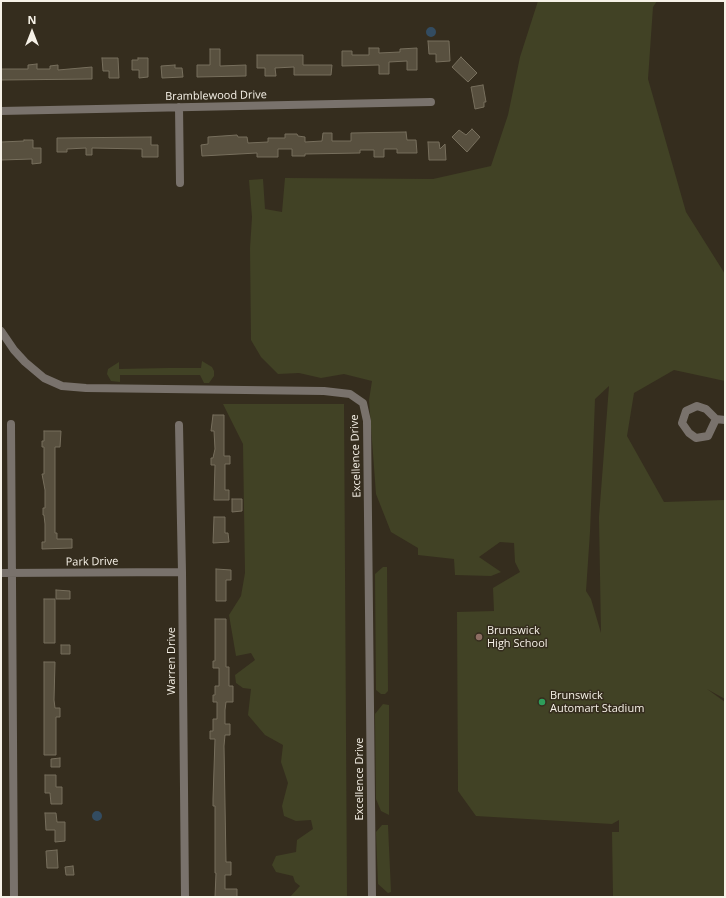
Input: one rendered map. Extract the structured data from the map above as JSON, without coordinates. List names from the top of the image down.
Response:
{
  "streets": {
    "street": [
      "Bramblewood Drive",
      "Excellence Drive",
      "Park Drive",
      "Warren Drive"
    ]
  },
  "crossings": [
    ["Park Drive", "Warren Drive"]
  ],
  "places": ["Brunswick High School", "Brunswick Automart Stadium"],
  "north": "top"
}
